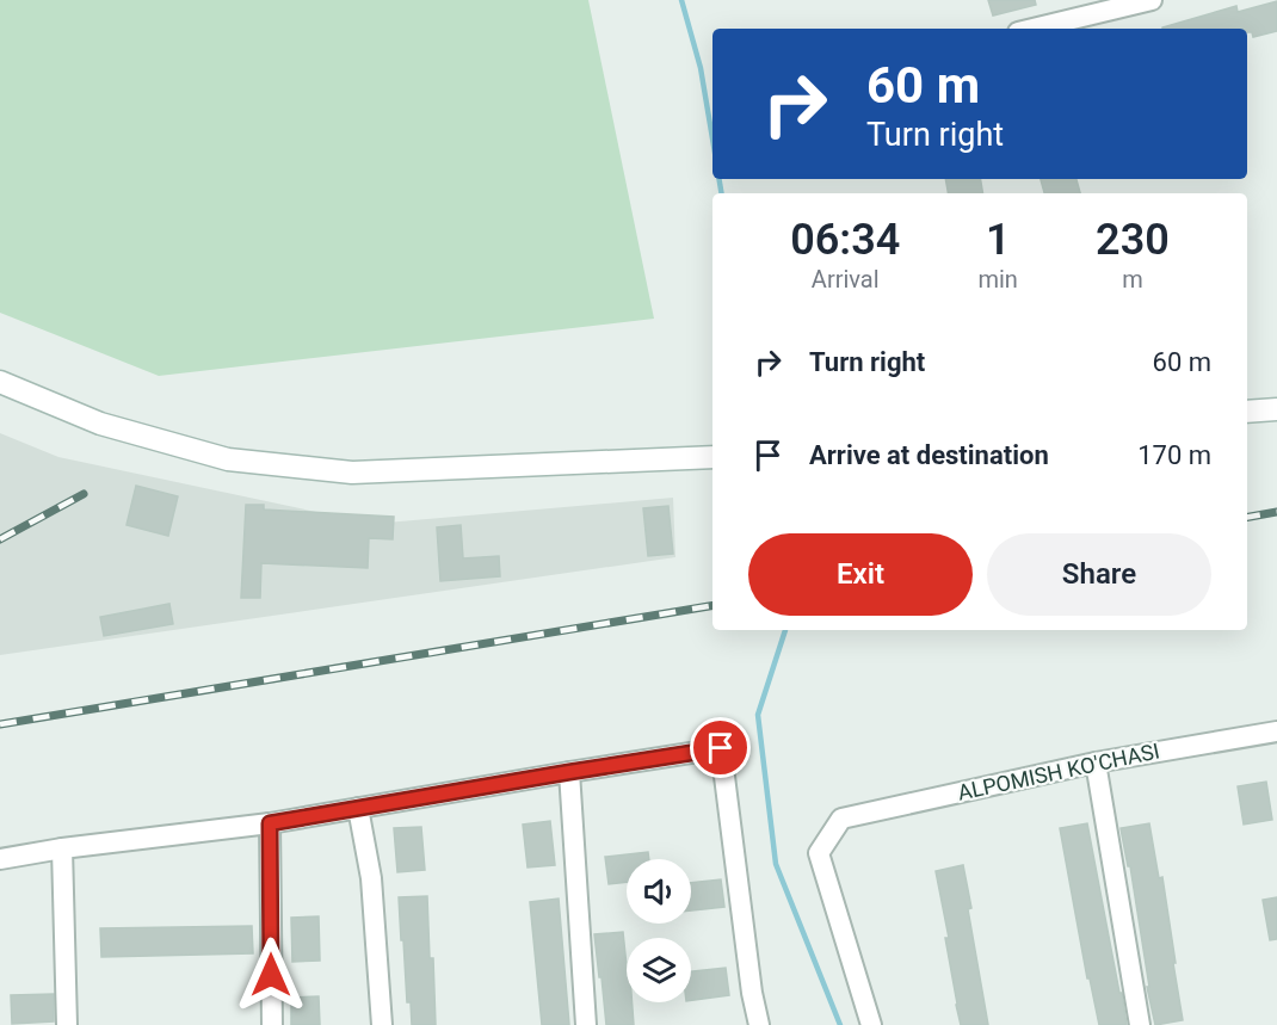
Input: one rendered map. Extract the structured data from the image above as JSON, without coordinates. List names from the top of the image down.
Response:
{
  "streets": {
    "street": ["ALPOMISH KO'CHASI"]
  },
  "page": {
    "turn": ["60 m", "Turn right"],
    "eta": [
      "06:34",
      "Arrival",
      "1",
      "min",
      "230",
      "m"
    ],
    "list": [
      {
        "name": "Turn right",
        "value": "60 m"
      },
      {
        "name": "Arrive at destination",
        "value": "170 m"
      }
    ],
    "buttons": ["Exit", "Share"]
  }
}
